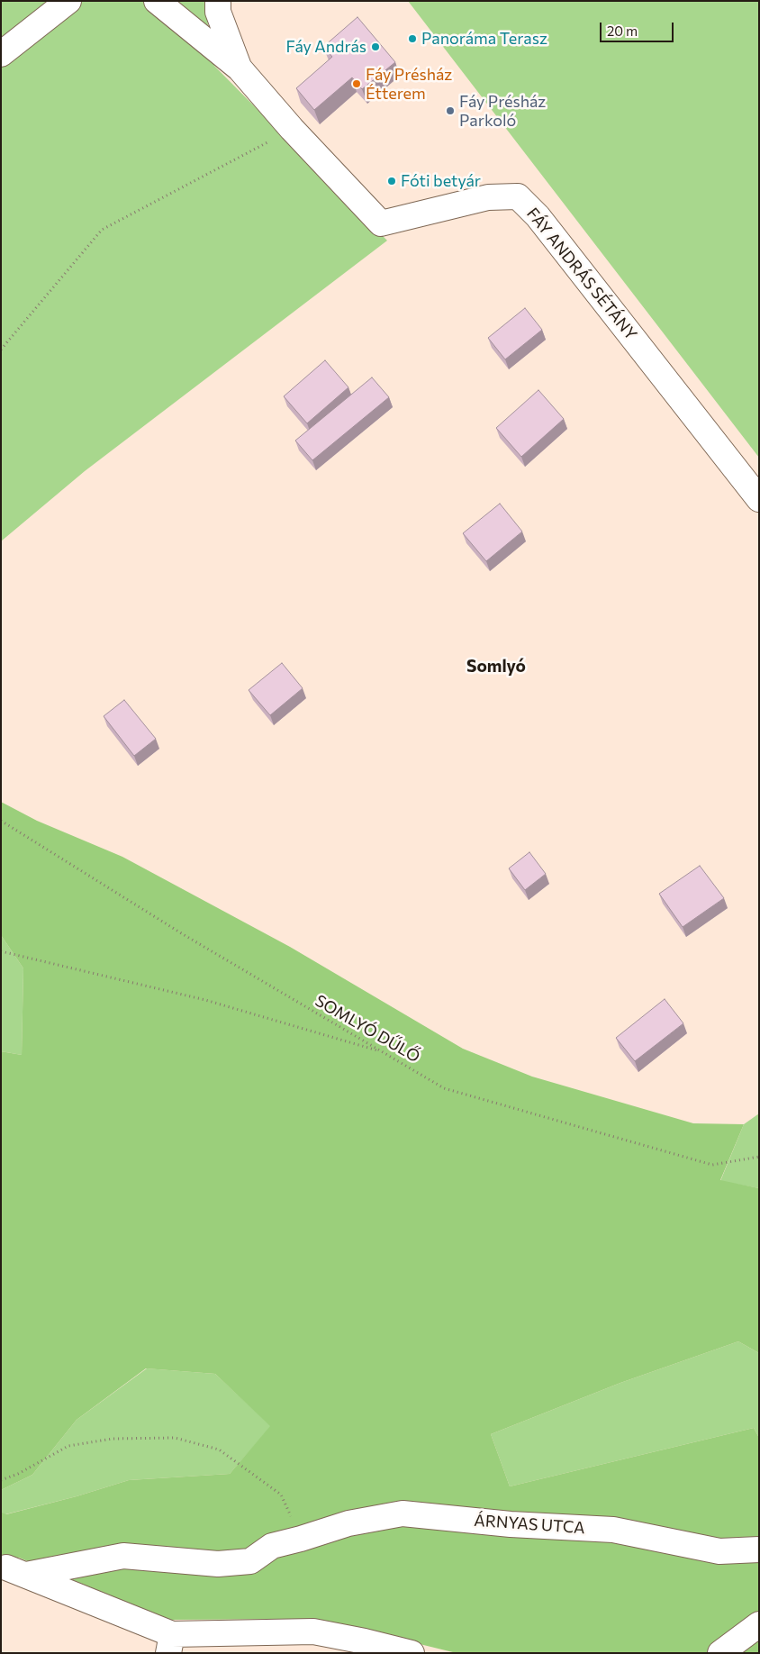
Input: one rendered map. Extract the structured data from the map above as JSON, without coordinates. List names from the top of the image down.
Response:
{
  "streets": {
    "street": ["FÁY ANDRÁS SÉTÁNY", "ÁRNYAS UTCA"],
    "path": ["SOMLYÓ DŰLŐ"]
  },
  "districts": ["Somlyó"],
  "places": [
    "Panoráma Terasz",
    "Fáy András",
    "Fáy Présház Étterem",
    "Fáy Présház Parkoló",
    "Fóti betyár"
  ],
  "scale_bar": "20 m"
}
